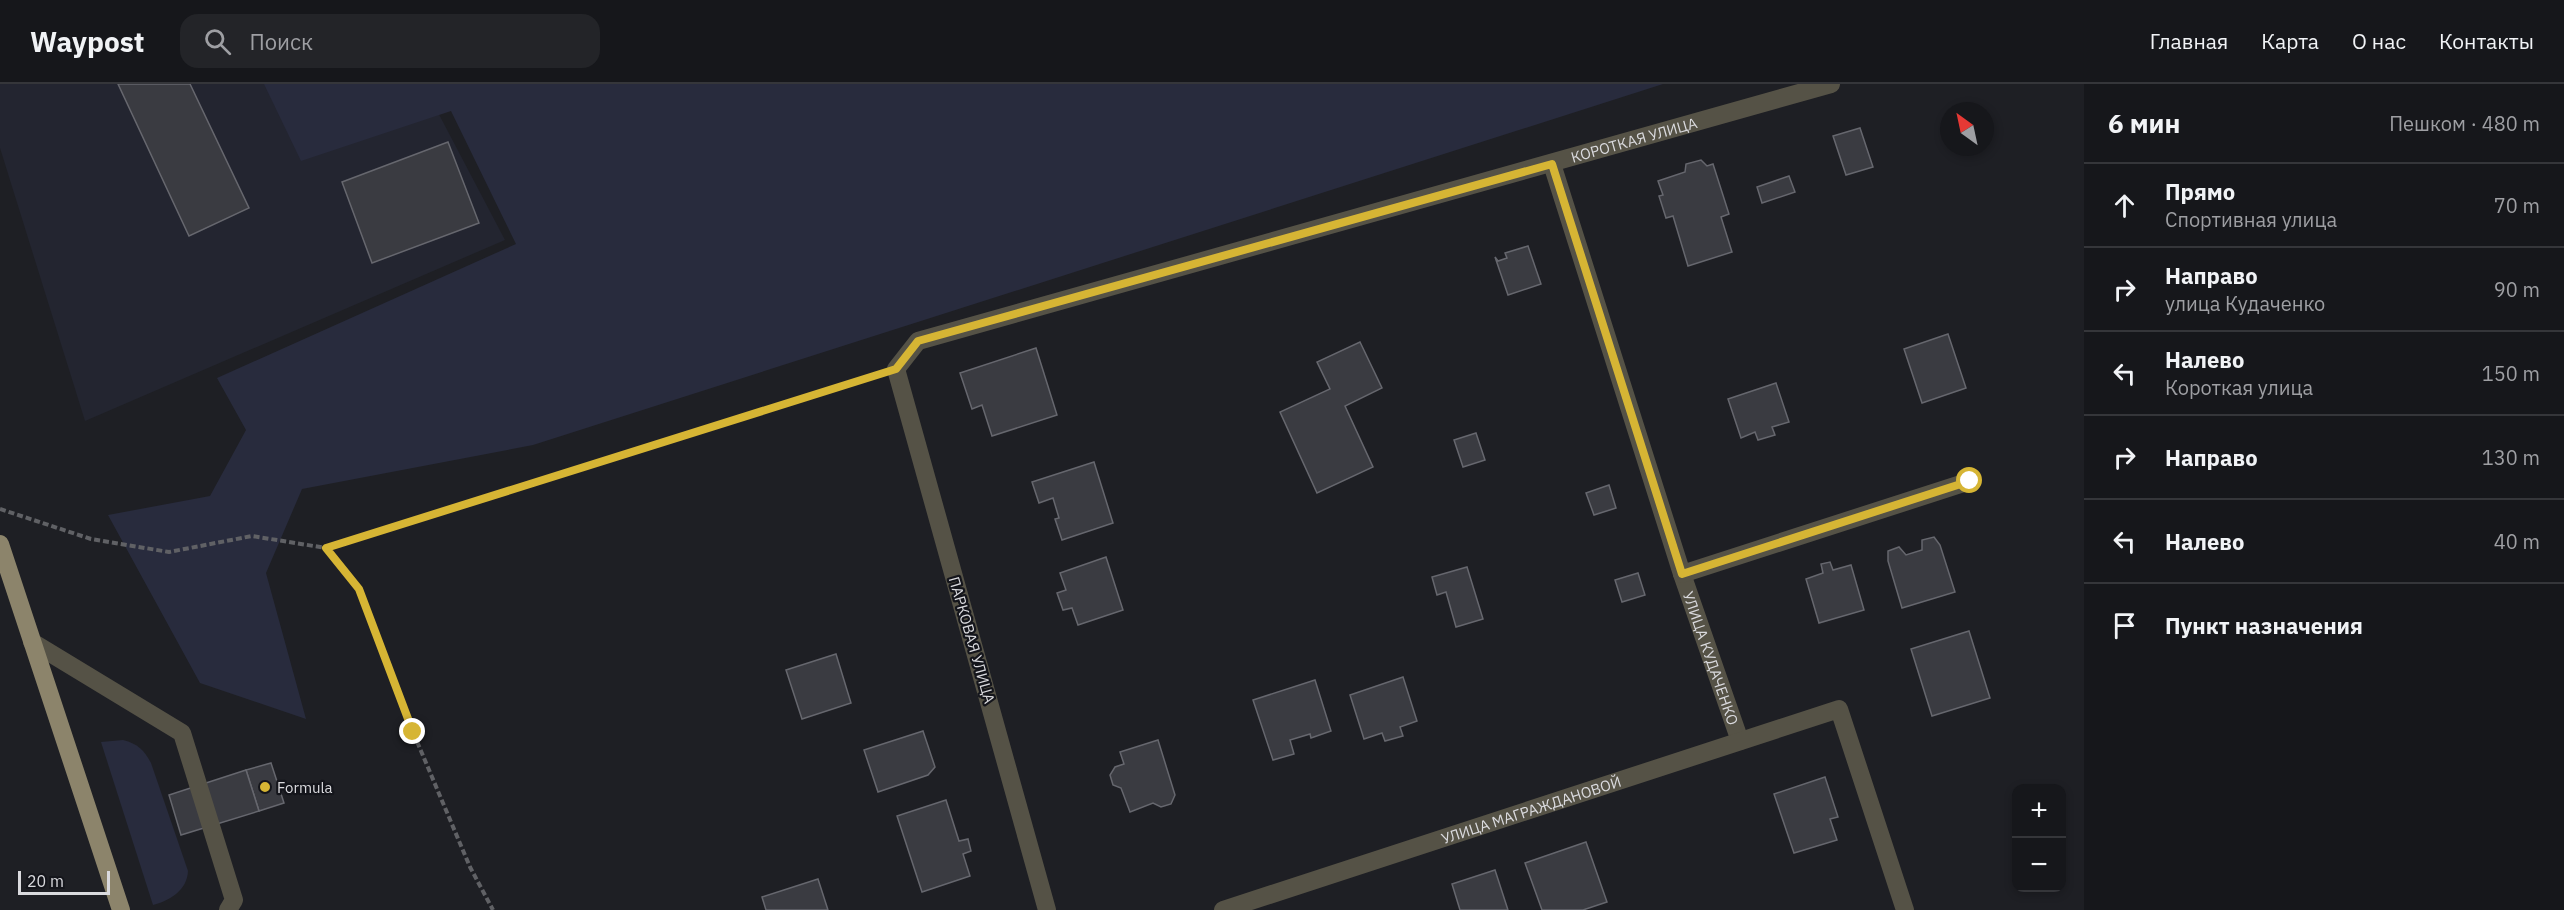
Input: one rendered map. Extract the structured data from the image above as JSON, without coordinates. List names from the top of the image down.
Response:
{
  "streets": {
    "street": [
      "КОРОТКАЯ УЛИЦА",
      "ПАРКОВАЯ УЛИЦА",
      "УЛИЦА КУДАЧЕНКО",
      "УЛИЦА МАГРАЖДАНОВОЙ"
    ]
  },
  "crossings": [
    ["КОРОТКАЯ УЛИЦА", "ПАРКОВАЯ УЛИЦА"],
    ["КОРОТКАЯ УЛИЦА", "УЛИЦА КУДАЧЕНКО"],
    ["УЛИЦА КУДАЧЕНКО", "УЛИЦА МАГРАЖДАНОВОЙ"]
  ],
  "places": ["Formula"],
  "scale_bar": "20 m",
  "north": "top left",
  "page": {
    "header": "Waypost",
    "search": "Поиск",
    "nav": [
      "Главная",
      "Карта",
      "О нас",
      "Контакты"
    ],
    "heading": ["6 мин", "Пешком · 480 m"],
    "list": [
      ["Прямо", "Спортивная улица", "70 m"],
      ["Направо", "улица Кудаченко", "90 m"],
      ["Налево", "Короткая улица", "150 m"],
      ["Направо", "130 m"],
      ["Налево", "40 m"],
      "Пункт назначения"
    ],
    "map_buttons": ["+", "−"],
    "scale": "20 m"
  }
}
